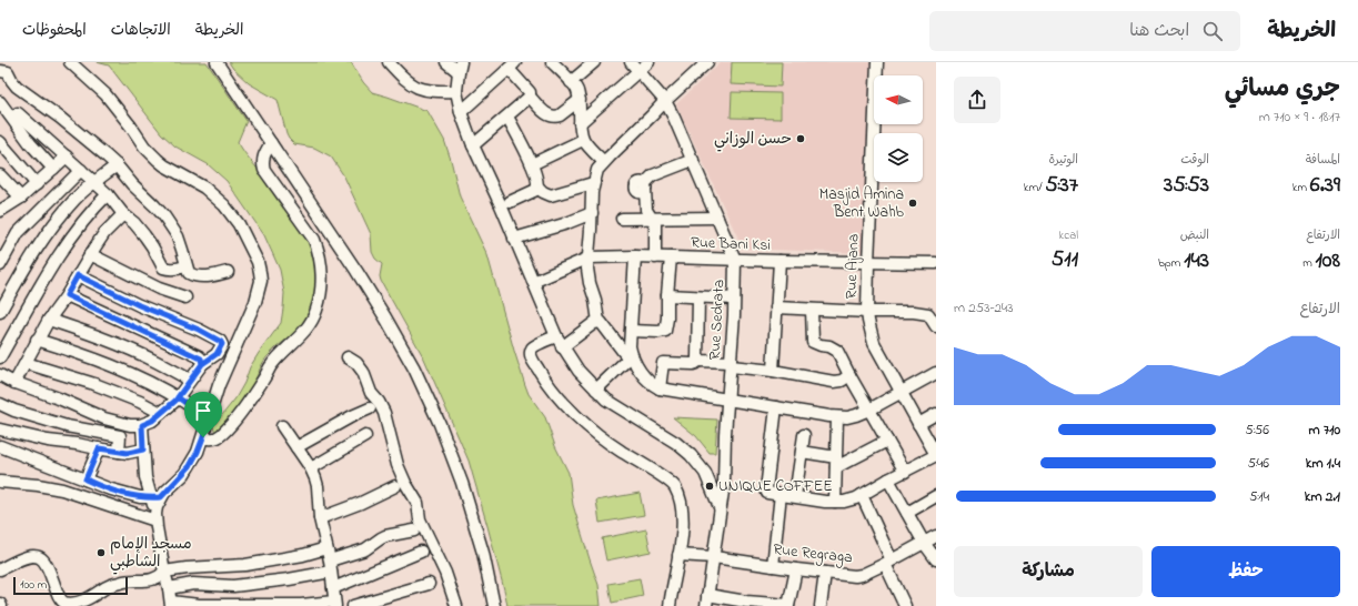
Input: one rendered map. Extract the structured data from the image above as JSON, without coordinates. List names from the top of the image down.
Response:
{
  "streets": {
    "street": [
      "Rue Bani Ksi",
      "Rue Ajana",
      "Rue Sedrata",
      "Rue Regraga"
    ]
  },
  "crossings": [
    ["Rue Bani Ksi", "Rue Ajana"],
    ["Rue Bani Ksi", "Rue Sedrata"],
    ["Rue Sedrata", "Rue Regraga"]
  ],
  "places": [
    "حسن الوزاني",
    "Masjid Amina Bent Wahb",
    "UNIQUE COFFEE",
    "مسجد الإمام الشاطبي"
  ],
  "scale_bar": "100 m",
  "north": "left",
  "page": {
    "header": "الخريطة",
    "search": "ابحث هنا",
    "nav": ["الخريطة", "الاتجاهات", "المحفوظات"],
    "heading": ["جري مسائي", "18:17 · 9 × 710 m"],
    "stats": [
      ["المسافة", "6.39 km"],
      ["الوقت", "35:53"],
      ["الوتيرة", "5:37 /km"],
      ["الارتفاع", "108 m"],
      ["النبض", "143 bpm"],
      ["kcal", "511"]
    ],
    "chart": ["الارتفاع", "243–253 m"],
    "list": [
      {
        "name": "710 m",
        "note": "5:56"
      },
      {
        "name": "1.4 km",
        "note": "5:46"
      },
      {
        "name": "2.1 km",
        "note": "5:14"
      }
    ],
    "buttons": ["حفظ", "مشاركة"],
    "scale": "100 m"
  }
}
